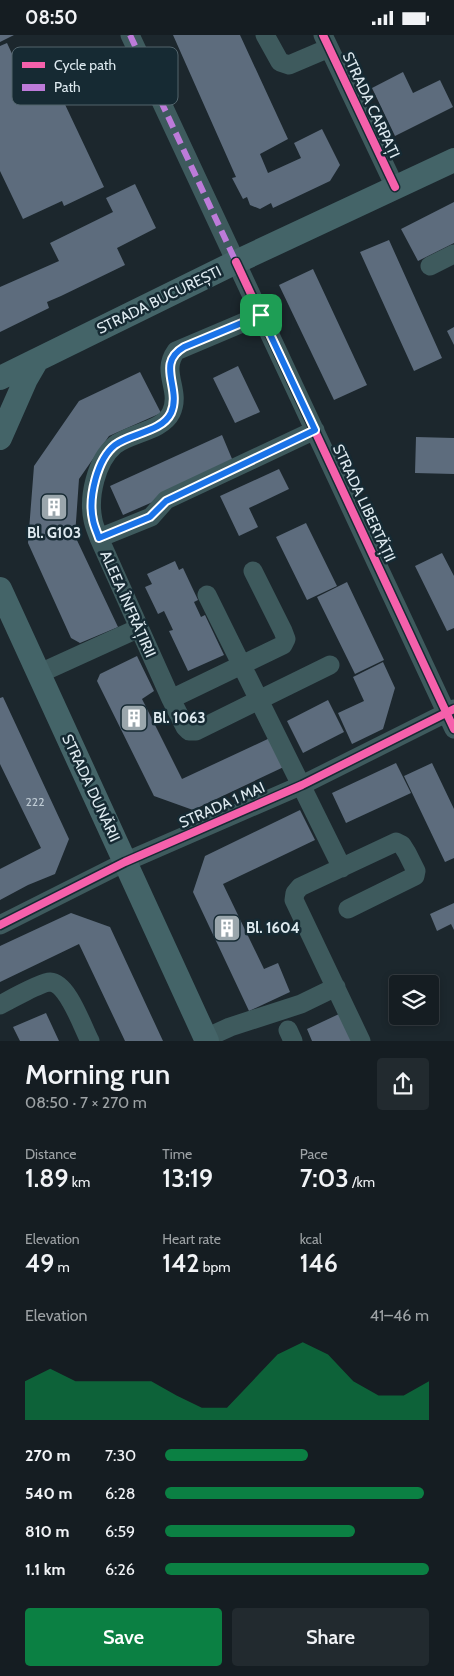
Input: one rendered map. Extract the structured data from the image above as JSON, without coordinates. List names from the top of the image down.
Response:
{
  "streets": {
    "main road": ["STRADA BUCUREȘTI", "STRADA DUNĂRII"],
    "street": [
      "STRADA CARPAȚI",
      "STRADA LIBERTĂȚII",
      "ALEEA ÎNFRĂȚIRII",
      "STRADA 1 MAI"
    ]
  },
  "crossings": [
    ["STRADA CARPAȚI", "STRADA BUCUREȘTI"],
    ["STRADA BUCUREȘTI", "STRADA LIBERTĂȚII"],
    ["STRADA LIBERTĂȚII", "ALEEA ÎNFRĂȚIRII"],
    ["STRADA LIBERTĂȚII", "STRADA 1 MAI"],
    ["STRADA DUNĂRII", "STRADA 1 MAI"]
  ],
  "places": {
    "building": ["Bl. G103", "Bl. 1063", "Bl. 1604"]
  },
  "house_numbers": ["222"],
  "legend": ["Cycle path", "Path"],
  "page": {
    "status": "08:50",
    "heading": ["Morning run", "08:50 · 7 × 270 m"],
    "stats": [
      ["Distance", "1.89 km"],
      ["Time", "13:19"],
      ["Pace", "7:03 /km"],
      ["Elevation", "49 m"],
      ["Heart rate", "142 bpm"],
      ["kcal", "146"]
    ],
    "chart": ["Elevation", "41–46 m"],
    "list": [
      {
        "name": "270 m",
        "note": "7:30"
      },
      {
        "name": "540 m",
        "note": "6:28"
      },
      {
        "name": "810 m",
        "note": "6:59"
      },
      {
        "name": "1.1 km",
        "note": "6:26"
      }
    ],
    "buttons": ["Save", "Share"]
  }
}
